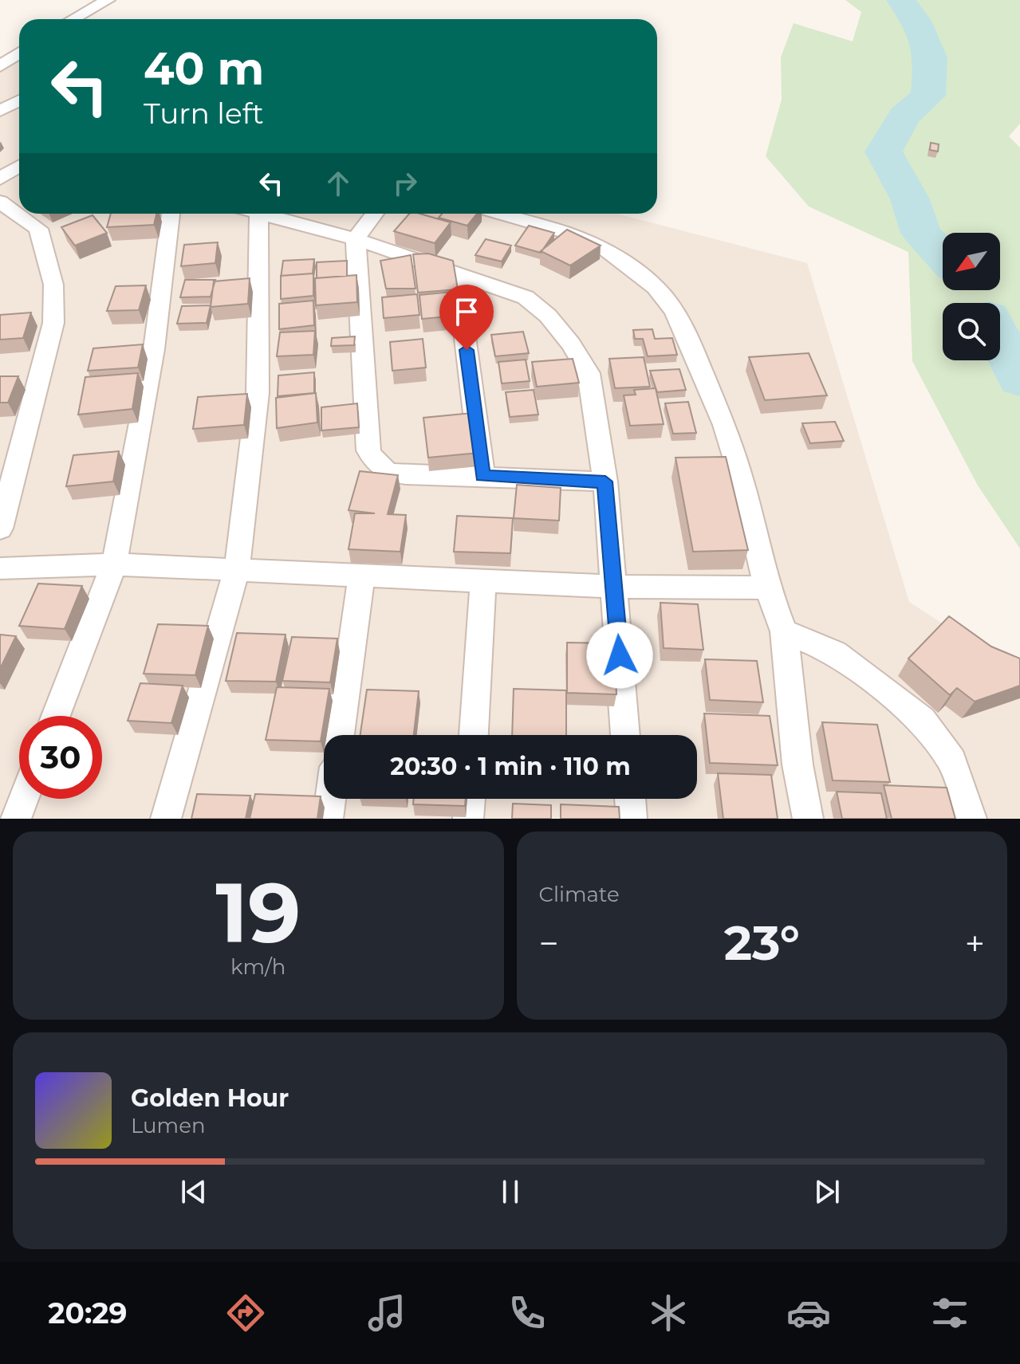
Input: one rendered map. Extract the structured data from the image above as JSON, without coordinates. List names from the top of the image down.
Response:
{
  "north": "bottom left",
  "page": {
    "turn": ["40 m", "Turn left"],
    "limit": "30",
    "trip": "20:30 · 1 min · 110 m",
    "tile": [
      ["19", "km/h"],
      "Climate"
    ],
    "heat": ["−", "23°", "+"],
    "song": ["Golden Hour", "Lumen"],
    "tabs": "20:29"
  }
}
